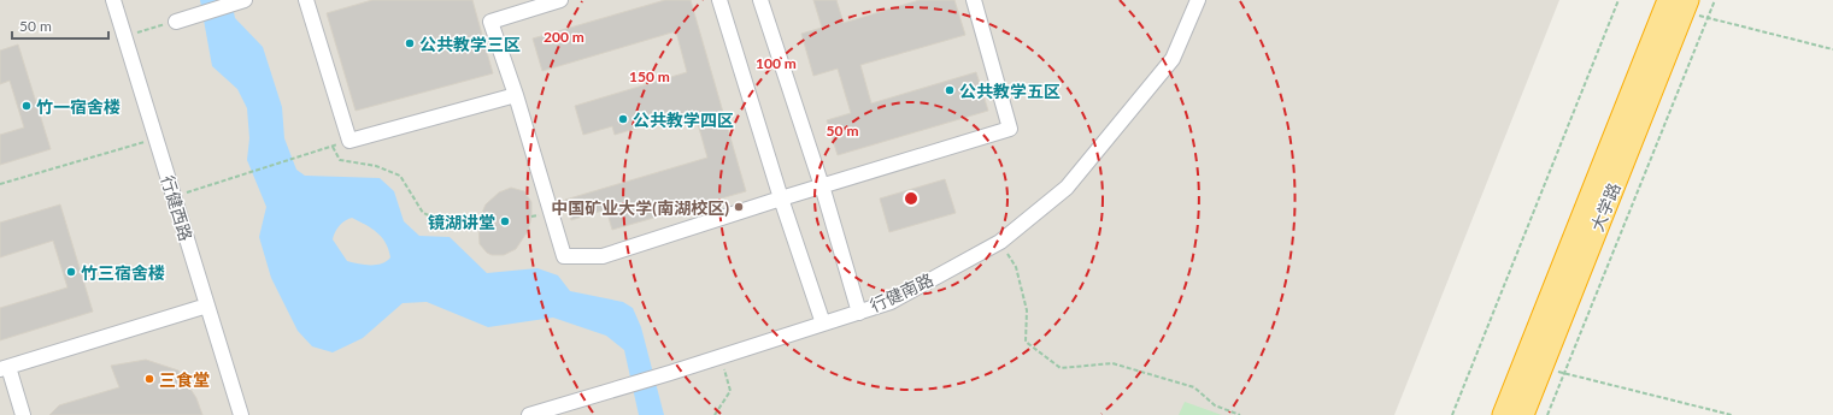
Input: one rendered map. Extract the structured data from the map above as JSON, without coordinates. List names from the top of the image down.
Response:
{
  "streets": {
    "highway": ["大学路"],
    "street": ["行健西路", "行健南路"]
  },
  "places": [
    "公共教学三区",
    "公共教学五区",
    "竹一宿舍楼",
    "公共教学四区",
    "中国矿业大学(南湖校区)",
    "镜湖讲堂",
    "竹三宿舍楼",
    "三食堂"
  ],
  "scale_bar": "50 m",
  "rings": [
    "200 m",
    "100 m",
    "150 m",
    "50 m"
  ]
}
